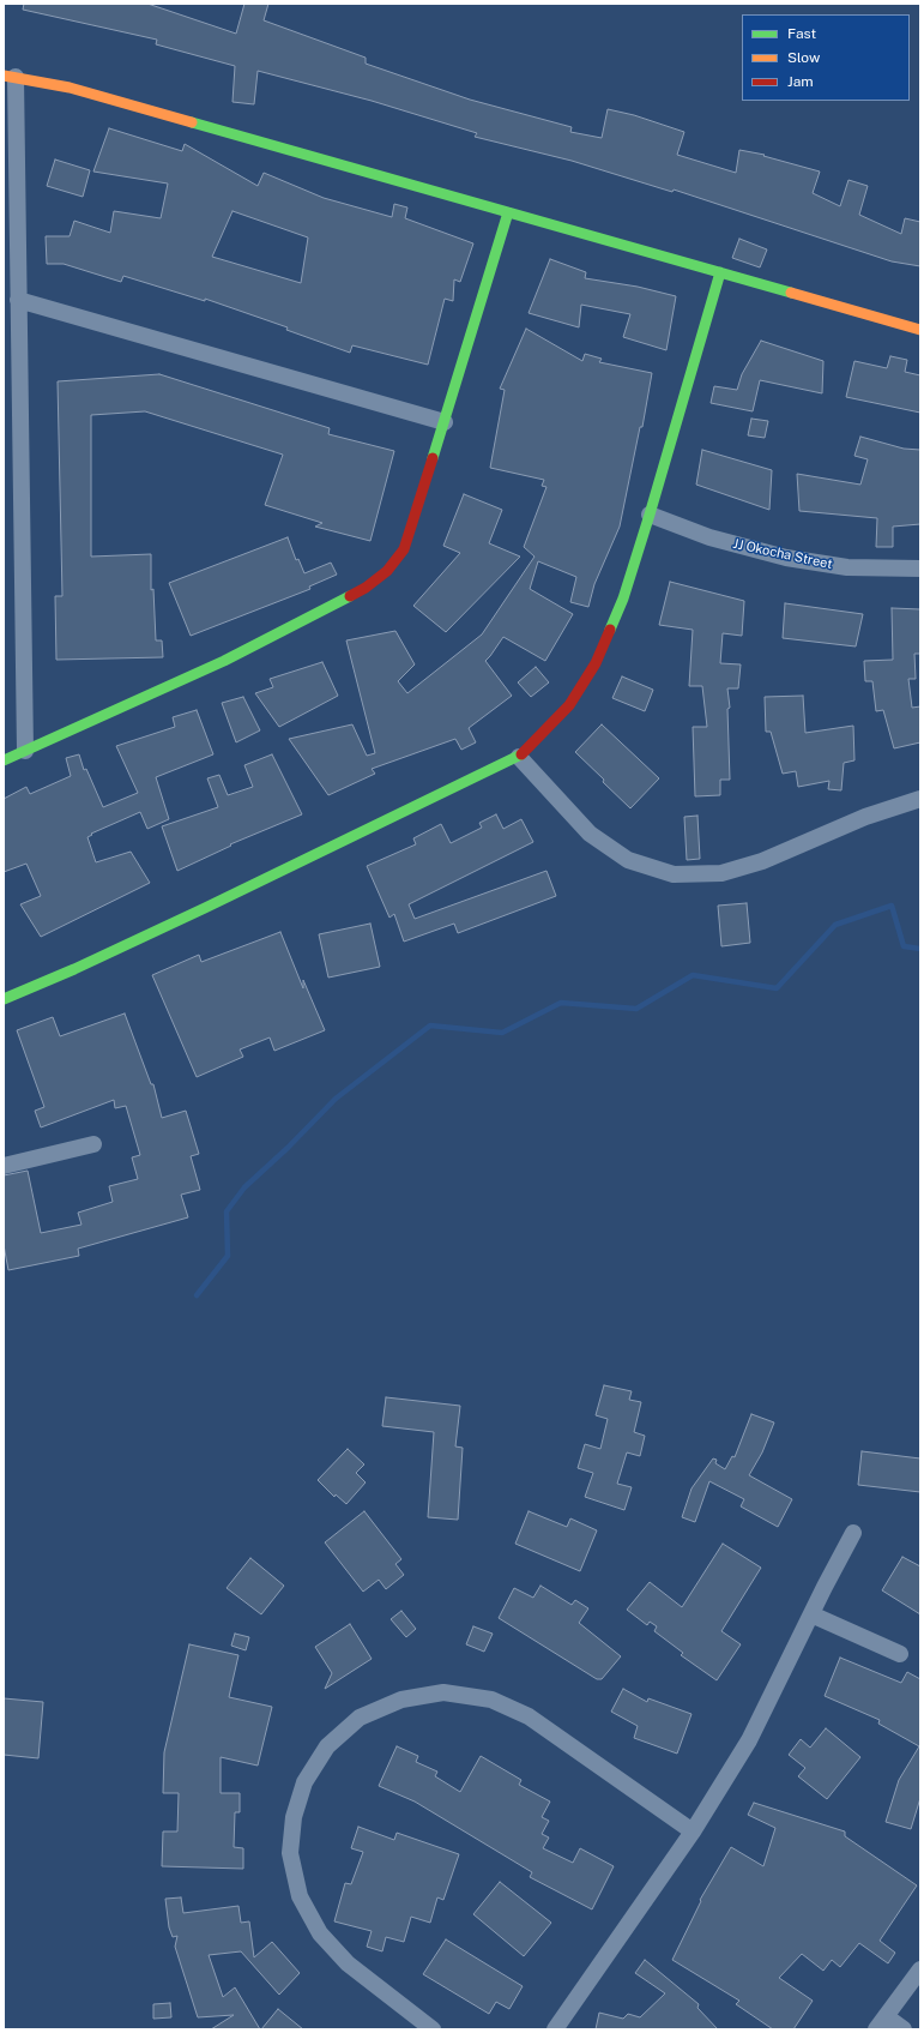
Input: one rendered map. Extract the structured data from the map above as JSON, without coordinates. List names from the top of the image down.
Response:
{
  "streets": {
    "street": ["JJ Okocha Street"]
  },
  "legend": ["Fast", "Slow", "Jam"]
}
